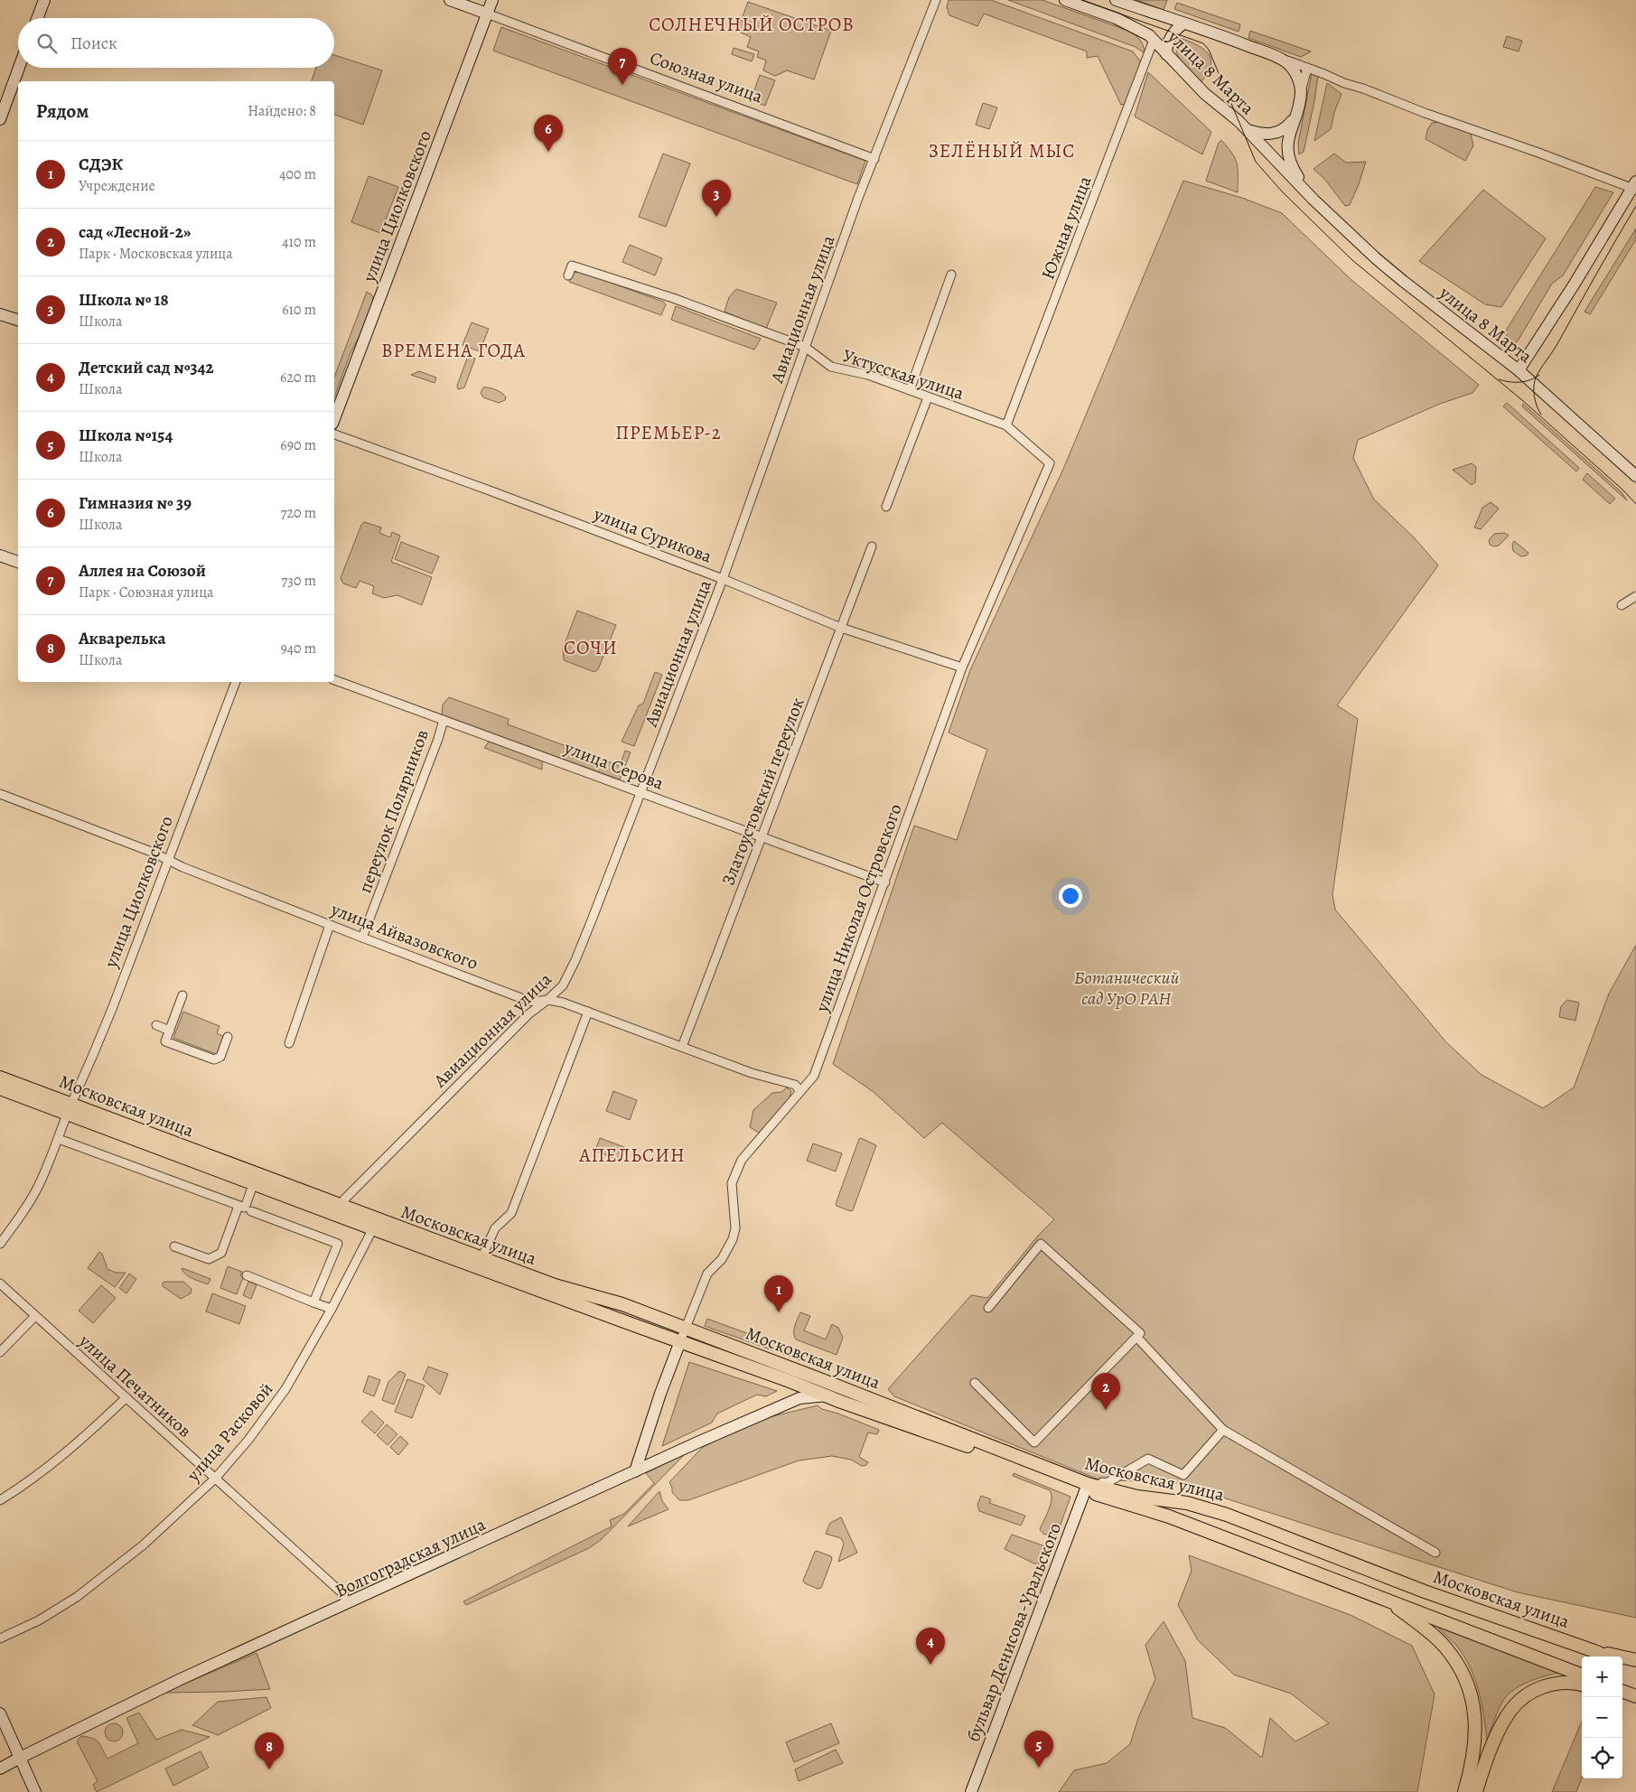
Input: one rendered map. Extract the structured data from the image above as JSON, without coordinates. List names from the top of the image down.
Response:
{
  "streets": {
    "main road": ["Московская улица"],
    "street": [
      "улица 8 Марта",
      "Союзная улица",
      "улица Циолковского",
      "Южная улица",
      "Авиационная улица",
      "Уктусская улица",
      "улица Сурикова",
      "улица Серова",
      "Златоустовский переулок",
      "переулок Полярников",
      "улица Николая Островского",
      "улица Айвазовского",
      "улица Печатников",
      "улица Расковой",
      "Волгоградская улица",
      "бульвар Денисова-Уральского"
    ]
  },
  "crossings": [
    ["улица 8 Марта", "Южная улица"],
    ["Союзная улица", "улица Циолковского"],
    ["Союзная улица", "Авиационная улица"],
    ["улица Циолковского", "улица Айвазовского"],
    ["улица Циолковского", "Московская улица"],
    ["Южная улица", "Уктусская улица"],
    ["Авиационная улица", "Уктусская улица"],
    ["Авиационная улица", "улица Сурикова"],
    ["Авиационная улица", "улица Серова"],
    ["Авиационная улица", "улица Айвазовского"],
    ["Авиационная улица", "Московская улица"],
    ["Уктусская улица", "улица Николая Островского"],
    ["улица Сурикова", "Златоустовский переулок"],
    ["улица Сурикова", "улица Николая Островского"],
    ["улица Серова", "Златоустовский переулок"],
    ["улица Серова", "переулок Полярников"],
    ["улица Серова", "улица Николая Островского"],
    ["Златоустовский переулок", "улица Айвазовского"],
    ["переулок Полярников", "улица Айвазовского"],
    ["улица Николая Островского", "улица Айвазовского"],
    ["улица Николая Островского", "Московская улица"],
    ["Московская улица", "улица Расковой"],
    ["Московская улица", "Волгоградская улица"],
    ["Московская улица", "бульвар Денисова-Уральского"],
    ["улица Печатников", "улица Расковой"],
    ["улица Печатников", "Волгоградская улица"]
  ],
  "districts": [
    "СОЛНЕЧНЫЙ ОСТРОВ",
    "ЗЕЛЁНЫЙ МЫС",
    "ВРЕМЕНА ГОДА",
    "ПРЕМЬЕР-2",
    "СОЧИ",
    "АПЕЛЬСИН"
  ],
  "parks": ["Ботанический сад УрО РАН"],
  "page": {
    "search": "Поиск",
    "pins": [
      "7",
      "6",
      "3",
      "1",
      "2",
      "4",
      "5",
      "8"
    ],
    "heading": ["Рядом", "Найдено: 8"],
    "list": [
      {
        "mark": "1",
        "name": "СДЭК",
        "note": "Учреждение",
        "value": "400 m"
      },
      {
        "mark": "2",
        "name": "сад «Лесной-2»",
        "note": "Парк · Московская улица",
        "value": "410 m"
      },
      {
        "mark": "3",
        "name": "Школа № 18",
        "note": "Школа",
        "value": "610 m"
      },
      {
        "mark": "4",
        "name": "Детский сад №342",
        "note": "Школа",
        "value": "620 m"
      },
      {
        "mark": "5",
        "name": "Школа №154",
        "note": "Школа",
        "value": "690 m"
      },
      {
        "mark": "6",
        "name": "Гимназия № 39",
        "note": "Школа",
        "value": "720 m"
      },
      {
        "mark": "7",
        "name": "Аллея на Союзой",
        "note": "Парк · Союзная улица",
        "value": "730 m"
      },
      {
        "mark": "8",
        "name": "Акварелька",
        "note": "Школа",
        "value": "940 m"
      }
    ],
    "map_buttons": ["+", "−"]
  }
}
